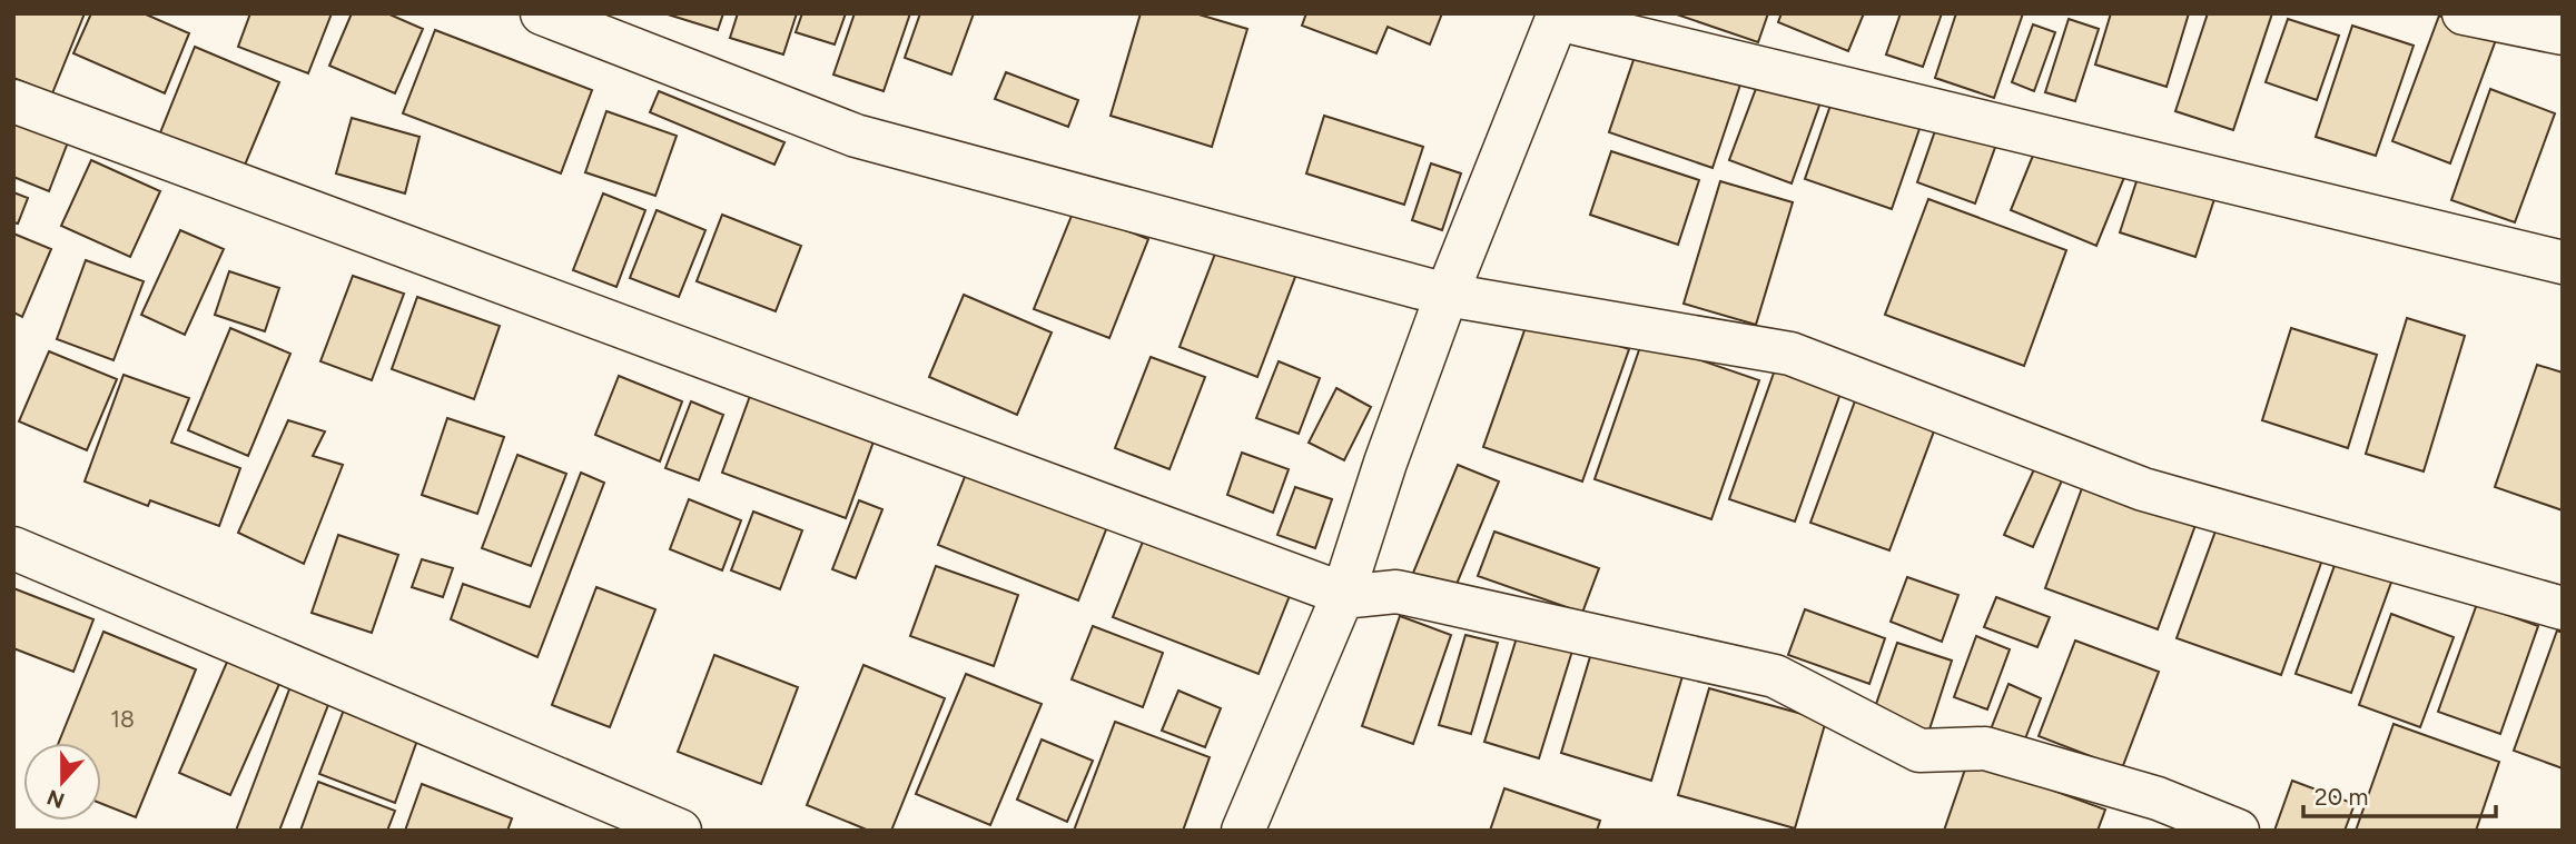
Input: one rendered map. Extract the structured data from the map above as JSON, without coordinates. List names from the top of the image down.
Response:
{
  "house_numbers": ["18"],
  "scale_bar": "20 m",
  "north": "bottom"
}
